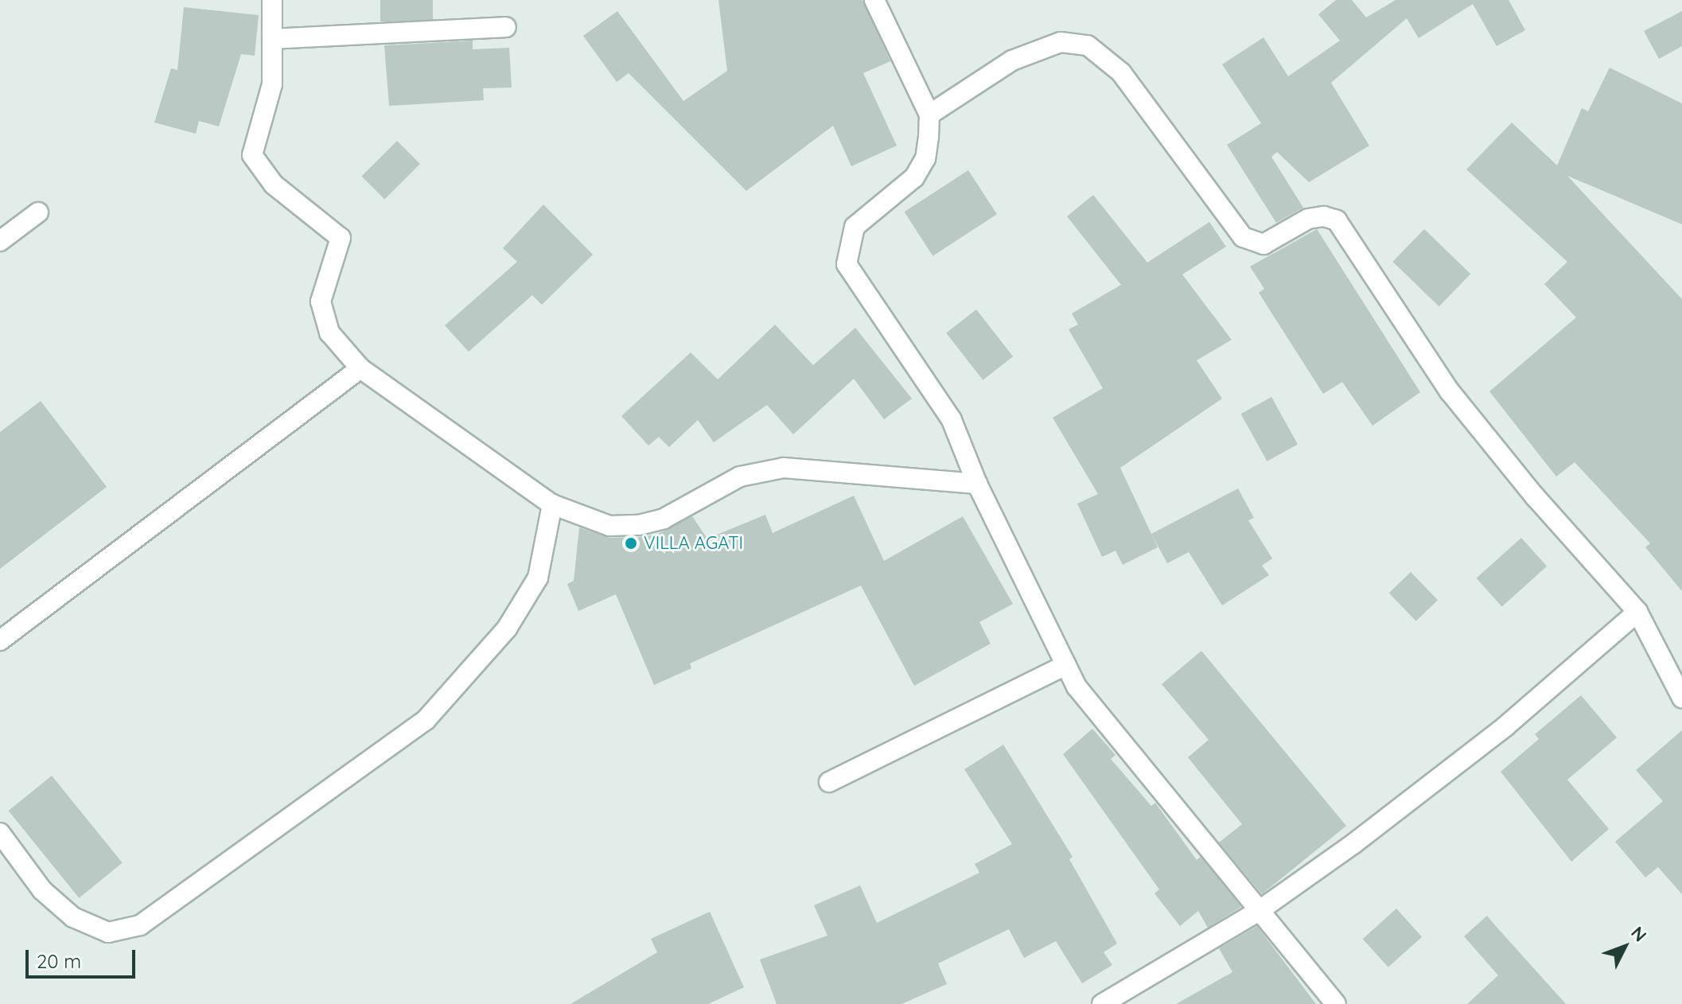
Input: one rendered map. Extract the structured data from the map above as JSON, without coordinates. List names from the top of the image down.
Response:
{
  "places": ["VILLA AGATI"],
  "scale_bar": "20 m",
  "north": "top right"
}
